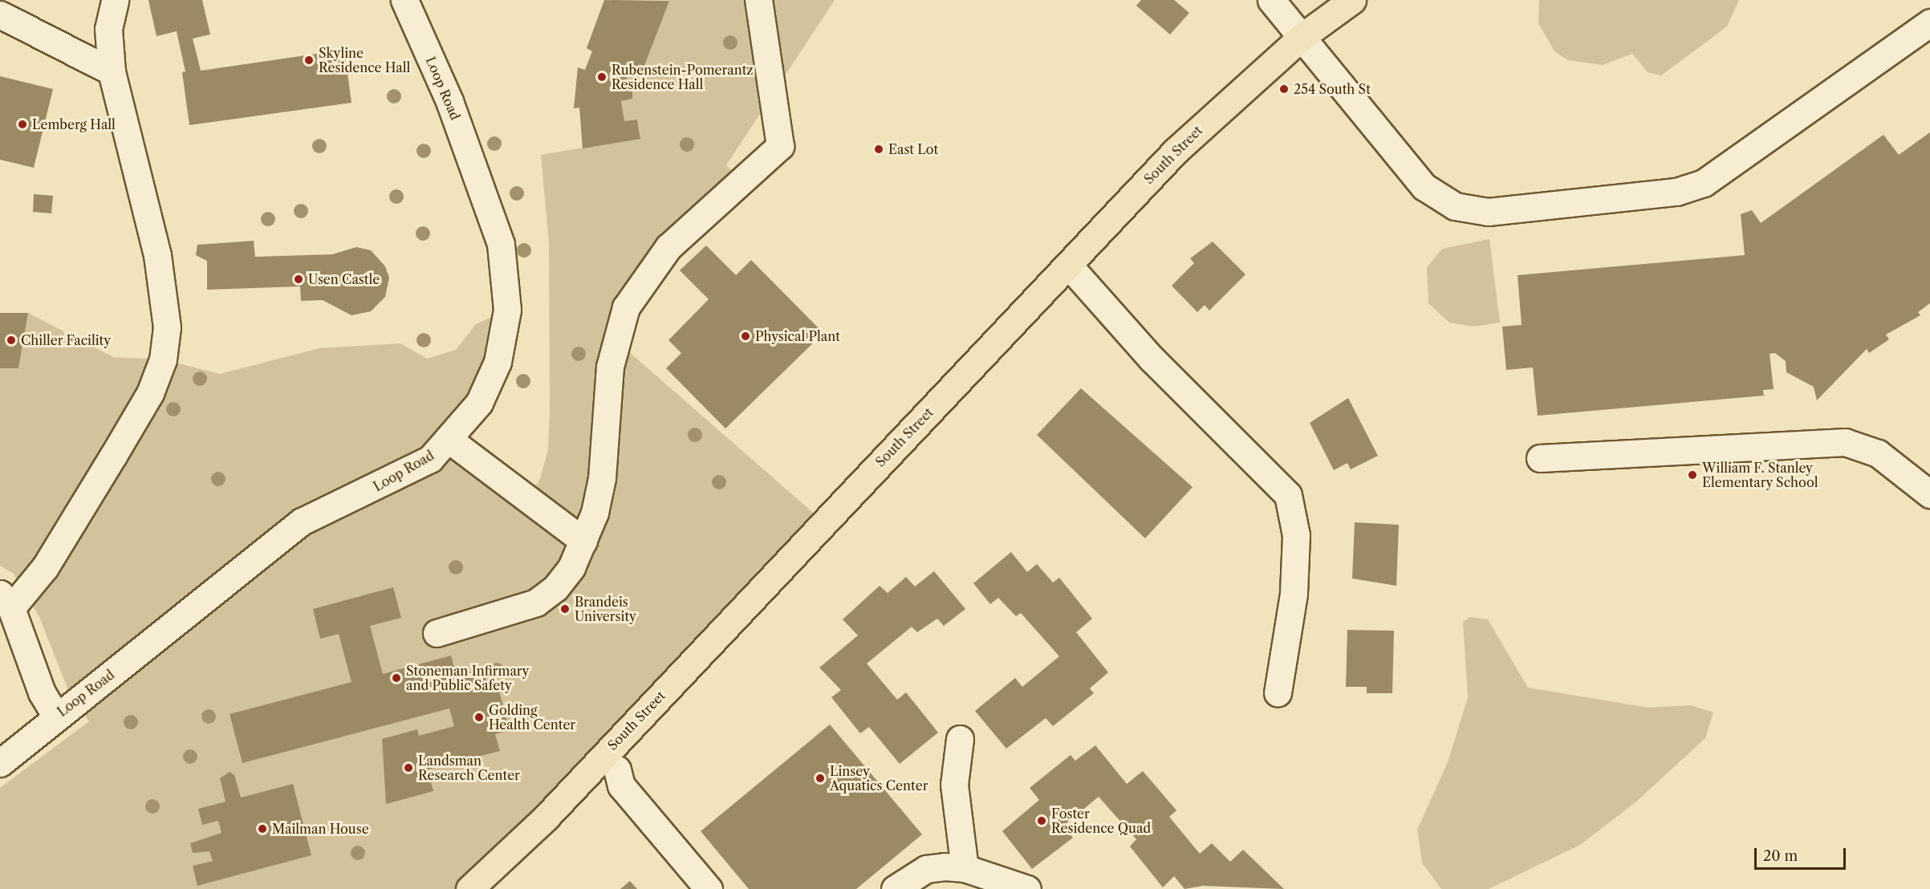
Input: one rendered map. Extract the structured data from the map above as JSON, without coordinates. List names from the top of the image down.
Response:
{
  "streets": {
    "main road": ["South Street"],
    "street": ["Loop Road"]
  },
  "places": [
    "Skyline Residence Hall",
    "Rubenstein-Pomerantz Residence Hall",
    "254 South St",
    "Lemberg Hall",
    "East Lot",
    "Usen Castle",
    "Physical Plant",
    "Chiller Facility",
    "William F. Stanley Elementary School",
    "Brandeis University",
    "Stoneman Infirmary and Public Safety",
    "Golding Health Center",
    "Landsman Research Center",
    "Linsey Aquatics Center",
    "Foster Residence Quad",
    "Mailman House"
  ],
  "scale_bar": "20 m"
}
